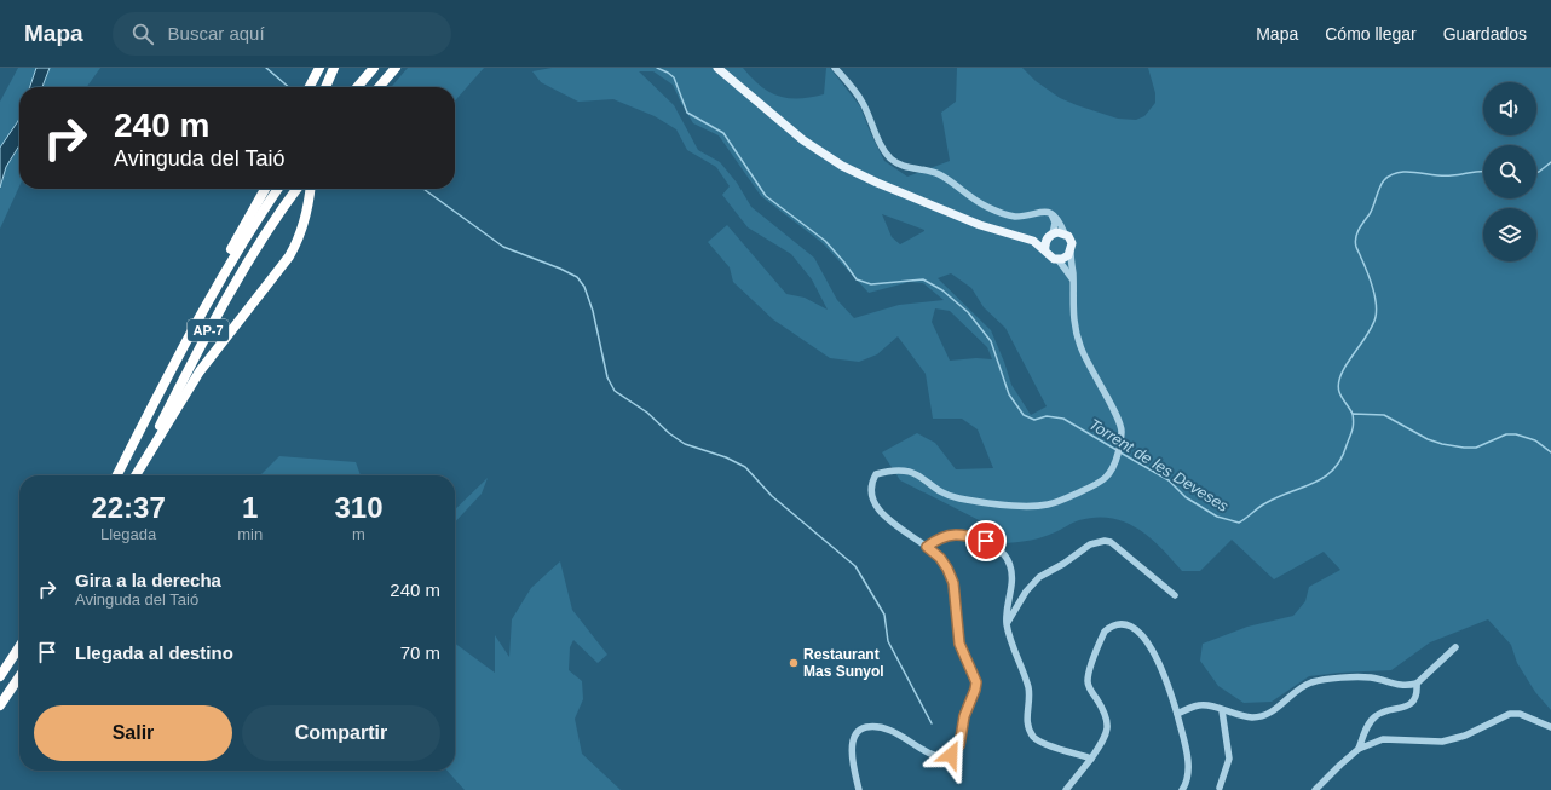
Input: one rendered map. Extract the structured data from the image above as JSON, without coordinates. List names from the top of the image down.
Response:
{
  "streets": {
    "highway": ["AP-7"]
  },
  "water": ["Torrent de les Deveses"],
  "places": ["Restaurant Mas Sunyol"],
  "page": {
    "header": "Mapa",
    "search": "Buscar aquí",
    "nav": ["Mapa", "Cómo llegar", "Guardados"],
    "turn": ["240 m", "Avinguda del Taió"],
    "eta": [
      "22:37",
      "Llegada",
      "1",
      "min",
      "310",
      "m"
    ],
    "list": [
      {
        "name": "Gira a la derecha",
        "note": "Avinguda del Taió",
        "value": "240 m"
      },
      {
        "name": "Llegada al destino",
        "value": "70 m"
      }
    ],
    "buttons": ["Salir", "Compartir"]
  }
}
